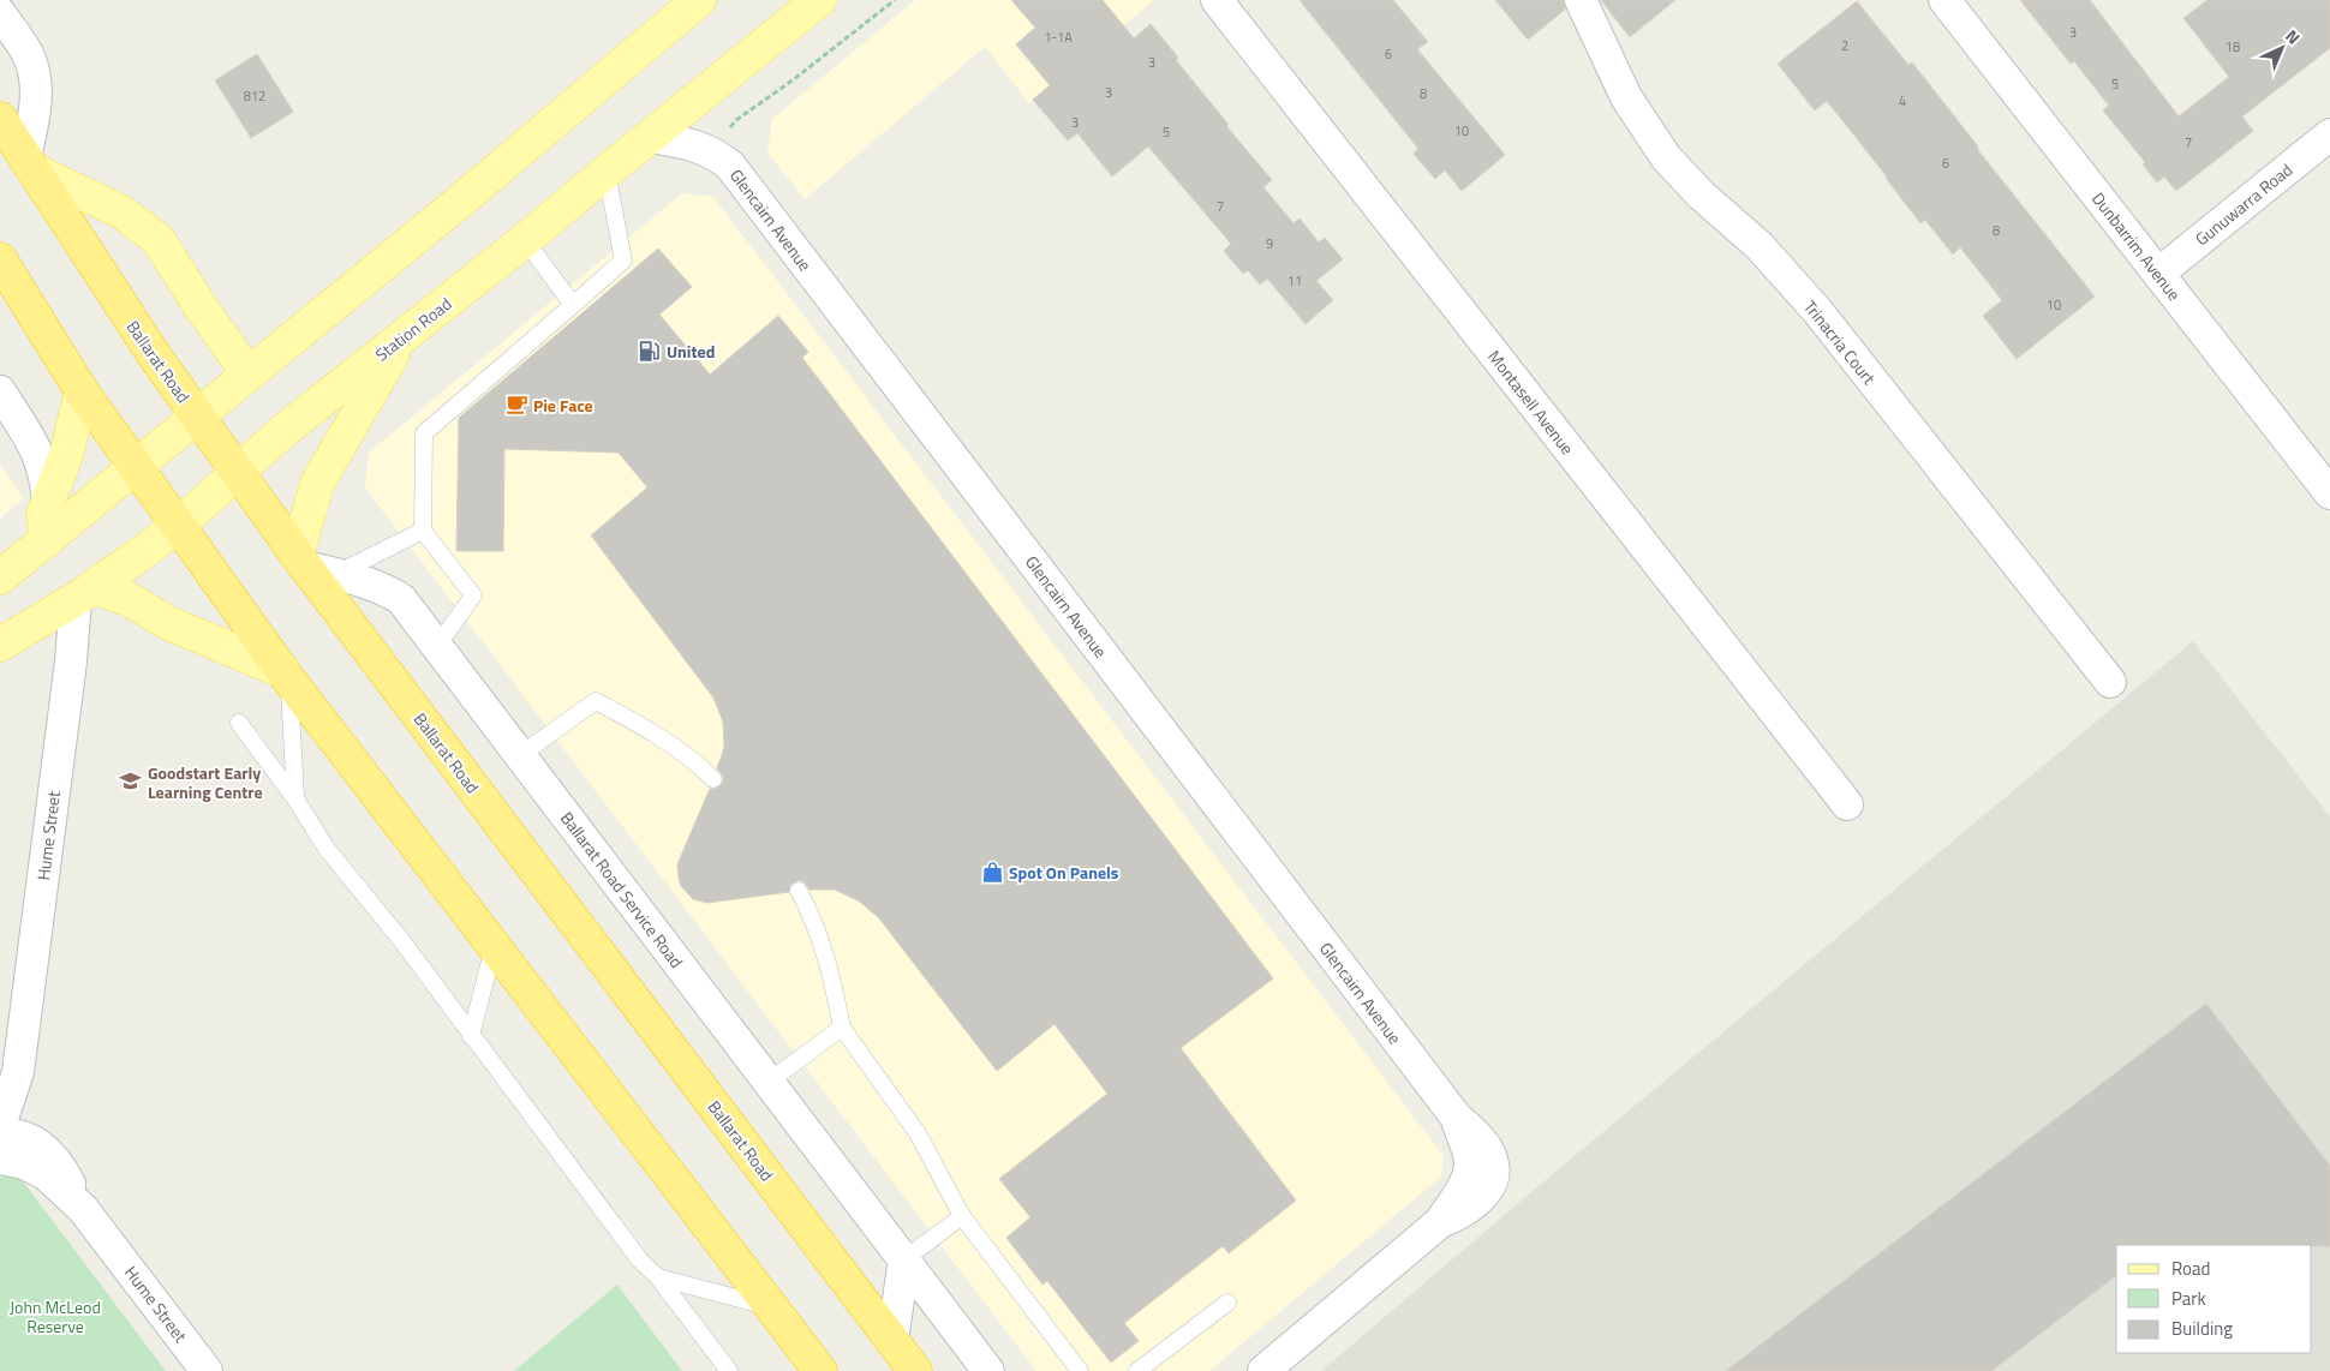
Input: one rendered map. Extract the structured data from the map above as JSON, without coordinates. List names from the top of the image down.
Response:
{
  "streets": {
    "highway": ["Ballarat Road"],
    "main road": ["Station Road"],
    "street": [
      "Gunuwarra Road",
      "Glencairn Avenue",
      "Dunbarrim Avenue",
      "Trinacria Court",
      "Montasell Avenue",
      "Hume Street",
      "Ballarat Road Service Road"
    ]
  },
  "crossings": [
    ["Gunuwarra Road", "Dunbarrim Avenue"],
    ["Glencairn Avenue", "Station Road"],
    ["Station Road", "Ballarat Road"],
    ["Station Road", "Hume Street"],
    ["Ballarat Road", "Ballarat Road Service Road"]
  ],
  "parks": ["John McLeod Reserve"],
  "places": {
    "fuel station": ["United"],
    "cafe": ["Pie Face"],
    "school or university": ["Goodstart Early Learning Centre"],
    "shop": ["Spot On Panels"]
  },
  "house_numbers": [
    "3",
    "1-1A",
    "2",
    "18",
    "6",
    "3",
    "5",
    "3",
    "8",
    "812",
    "4",
    "3",
    "10",
    "5",
    "7",
    "6",
    "7",
    "8",
    "9",
    "11",
    "10"
  ],
  "legend": ["Road", "Park", "Building"],
  "north": "top right"
}
